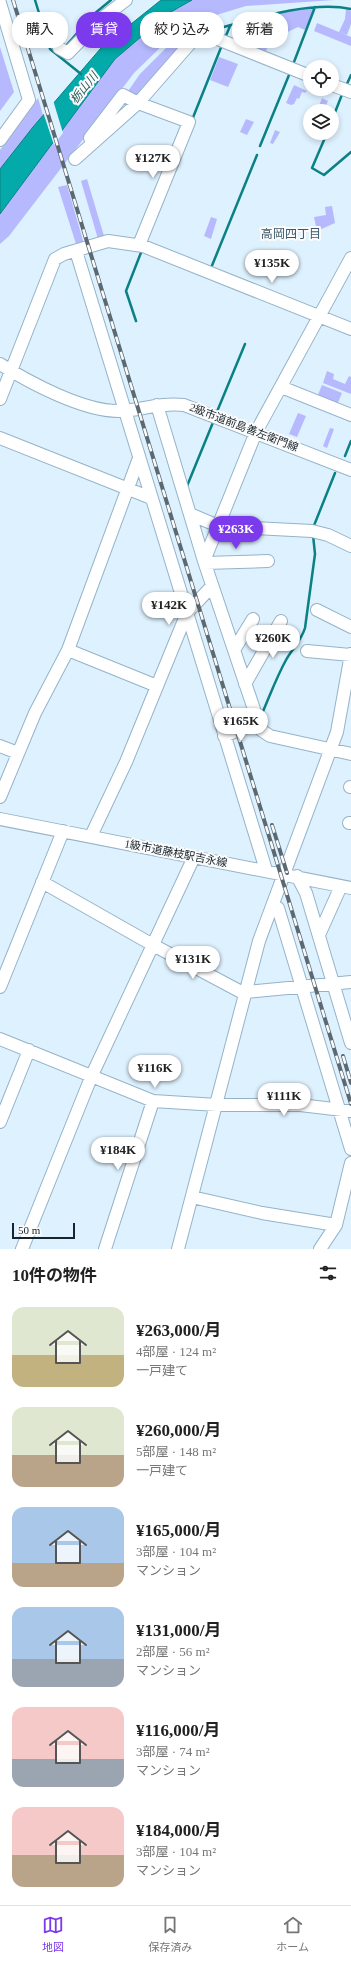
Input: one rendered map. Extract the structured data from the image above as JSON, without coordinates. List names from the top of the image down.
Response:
{
  "streets": {
    "street": ["2級市道前島善左衛門線", "1級市道藤枝駅吉永線"]
  },
  "districts": ["高岡四丁目"],
  "water": ["栃山川"],
  "scale_bar": "50 m",
  "page": {
    "chip": [
      "購入",
      "賃貸",
      "絞り込み",
      "新着"
    ],
    "price": [
      "¥127K",
      "¥135K",
      "¥263K",
      "¥142K",
      "¥260K",
      "¥165K",
      "¥131K",
      "¥116K",
      "¥111K",
      "¥184K"
    ],
    "scale": "50 m",
    "heading": "10件の物件",
    "list": [
      {
        "name": "¥263,000/月",
        "note": "4部屋 · 124 m² · 一戸建て"
      },
      {
        "name": "¥260,000/月",
        "note": "5部屋 · 148 m² · 一戸建て"
      },
      {
        "name": "¥165,000/月",
        "note": "3部屋 · 104 m² · マンション"
      },
      {
        "name": "¥131,000/月",
        "note": "2部屋 · 56 m² · マンション"
      },
      {
        "name": "¥116,000/月",
        "note": "3部屋 · 74 m² · マンション"
      },
      {
        "name": "¥184,000/月",
        "note": "3部屋 · 104 m² · マンション"
      }
    ],
    "tabs": ["地図", "保存済み", "ホーム"]
  }
}
